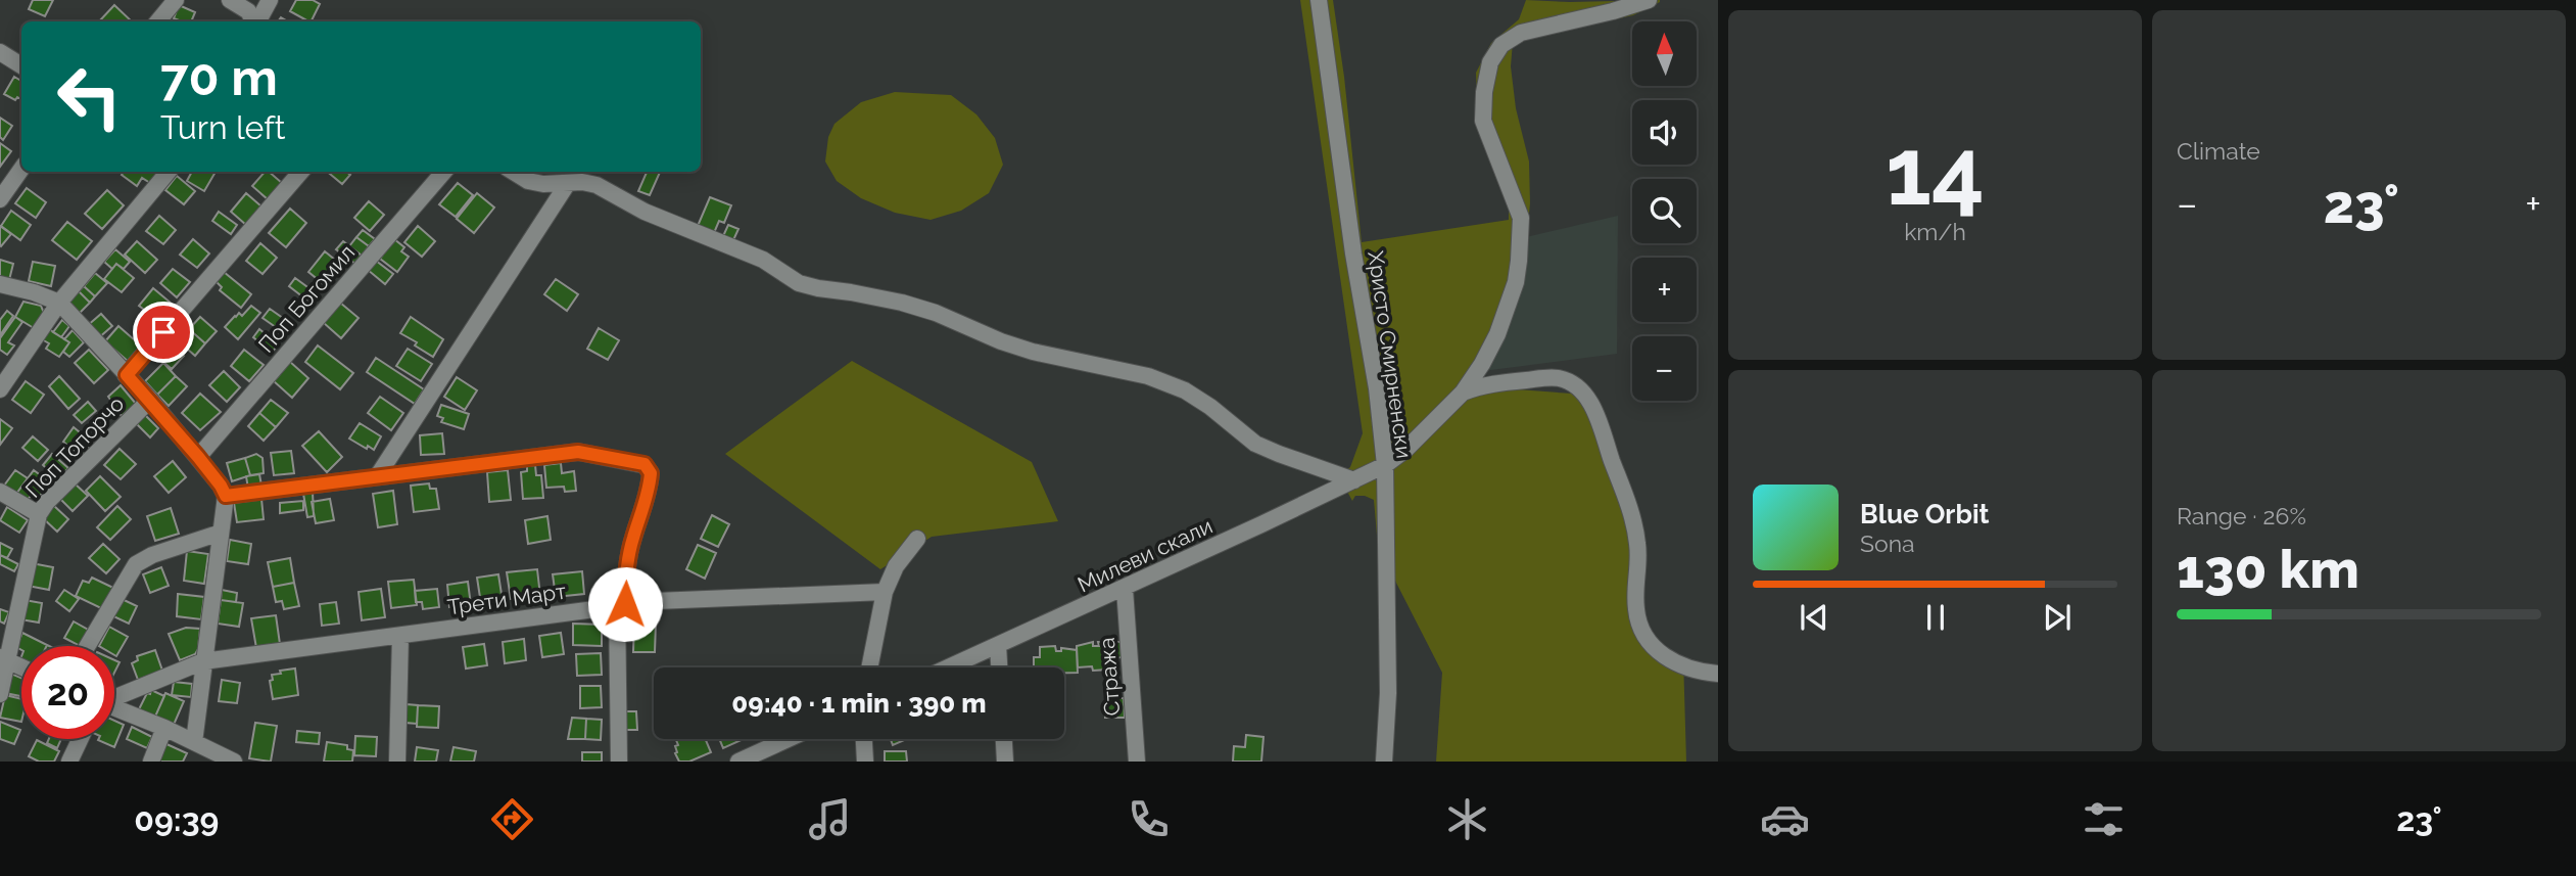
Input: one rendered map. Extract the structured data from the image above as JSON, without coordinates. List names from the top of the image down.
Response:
{
  "streets": {
    "street": [
      "Поп Богомил",
      "Христо Смирненски",
      "Поп Топорчо",
      "Милеви скали",
      "Трети Март",
      "Стража"
    ]
  },
  "crossings": [
    ["Христо Смирненски", "Милеви скали"],
    ["Милеви скали", "Стража"]
  ],
  "north": "top",
  "page": {
    "tile": [
      ["14", "km/h"],
      "Climate",
      ["Range · 26%", "130 km"]
    ],
    "map_buttons": ["+", "−"],
    "turn": ["70 m", "Turn left"],
    "heat": ["−", "23°", "+"],
    "song": ["Blue Orbit", "Sona"],
    "limit": "20",
    "trip": "09:40 · 1 min · 390 m",
    "tabs": ["09:39", "23°"]
  }
}
